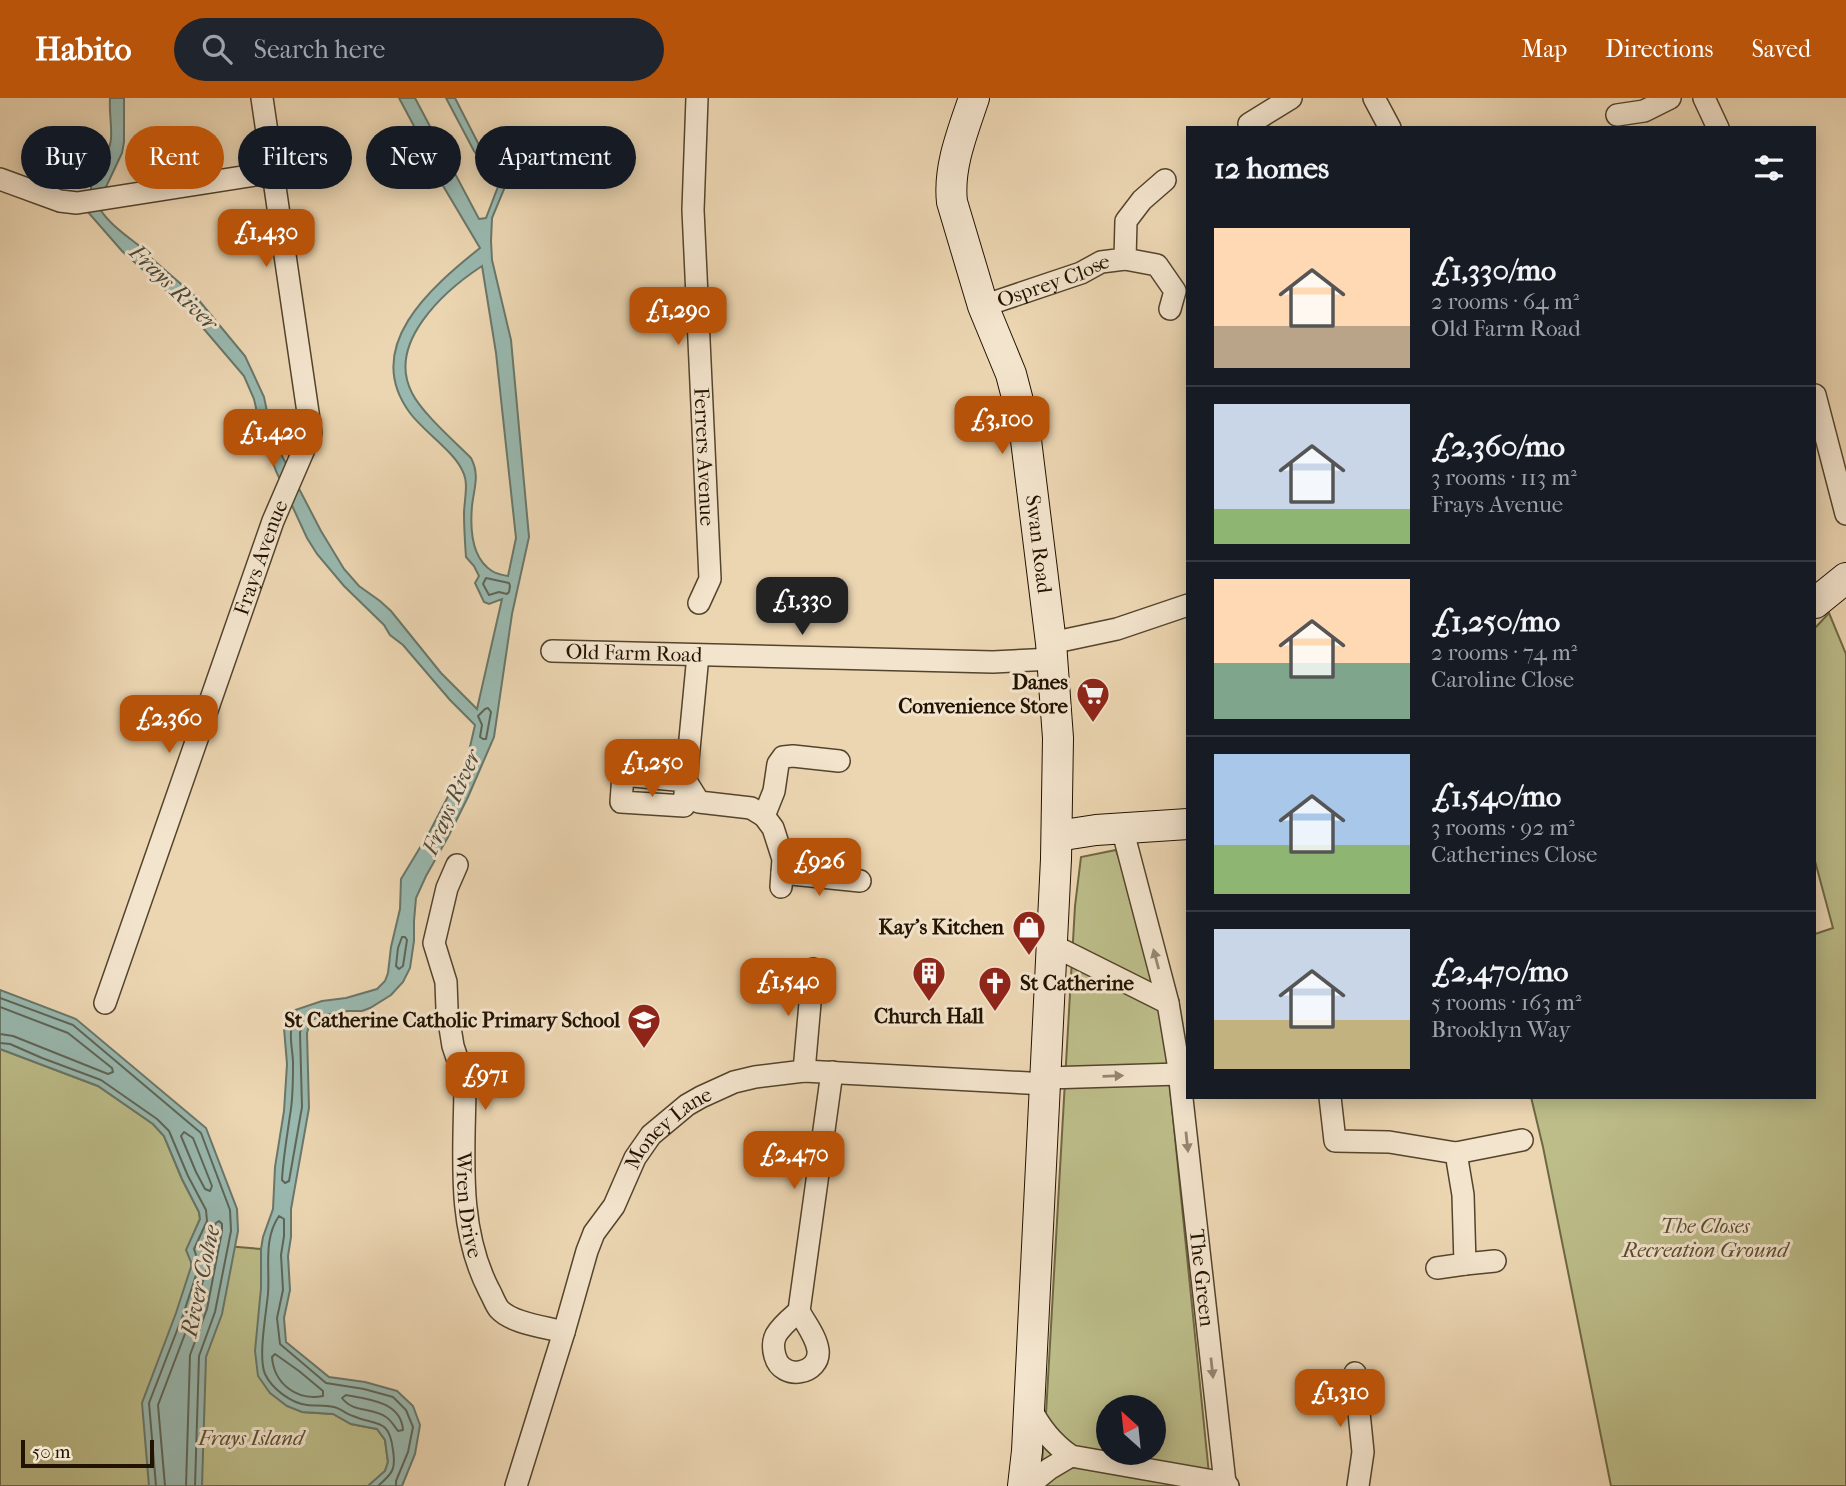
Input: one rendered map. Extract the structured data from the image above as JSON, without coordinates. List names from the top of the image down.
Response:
{
  "streets": {
    "street": [
      "Osprey Close",
      "Ferrers Avenue",
      "Swan Road",
      "Frays Avenue",
      "Old Farm Road",
      "Money Lane",
      "Wren Drive",
      "The Green"
    ]
  },
  "crossings": [
    ["Osprey Close", "Swan Road"],
    ["Swan Road", "Old Farm Road"],
    ["Money Lane", "Wren Drive"]
  ],
  "water": ["Frays River", "River Colne"],
  "parks": ["The Closes Recreation Ground", "Frays Island"],
  "places": {
    "supermarket": ["Danes Convenience Store"],
    "shop": ["Kay's Kitchen"],
    "building": ["Church Hall"],
    "church": ["St Catherine"],
    "school or university": ["St Catherine Catholic Primary School"]
  },
  "scale_bar": "50 m",
  "north": "top left",
  "page": {
    "header": "Habito",
    "search": "Search here",
    "nav": ["Map", "Directions", "Saved"],
    "chip": [
      "Buy",
      "Rent",
      "Filters",
      "New",
      "Apartment"
    ],
    "heading": "12 homes",
    "price": [
      "£1,430",
      "£1,290",
      "£3,100",
      "£1,420",
      "£1,330",
      "£2,360",
      "£1,250",
      "£926",
      "£1,540",
      "£971",
      "£2,470",
      "£1,310"
    ],
    "list": [
      {
        "name": "£1,330/mo",
        "note": "2 rooms · 64 m² · Old Farm Road"
      },
      {
        "name": "£2,360/mo",
        "note": "3 rooms · 113 m² · Frays Avenue"
      },
      {
        "name": "£1,250/mo",
        "note": "2 rooms · 74 m² · Caroline Close"
      },
      {
        "name": "£1,540/mo",
        "note": "3 rooms · 92 m² · Catherines Close"
      },
      {
        "name": "£2,470/mo",
        "note": "5 rooms · 163 m² · Brooklyn Way"
      }
    ],
    "scale": "50 m"
  }
}
